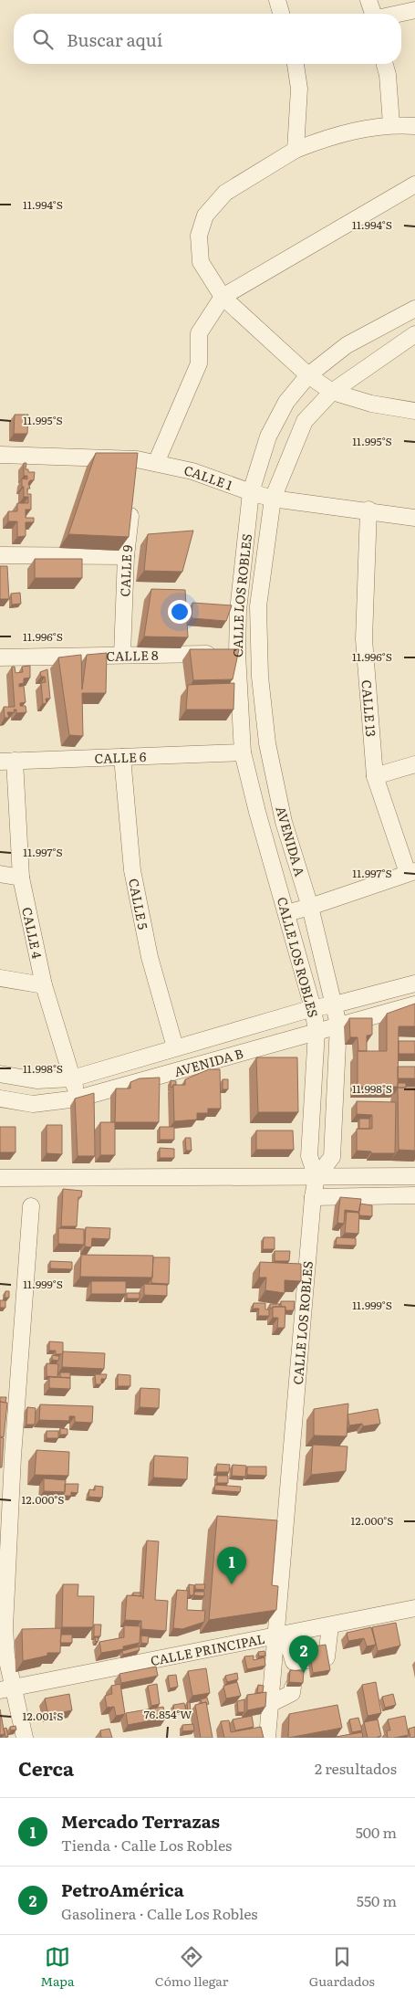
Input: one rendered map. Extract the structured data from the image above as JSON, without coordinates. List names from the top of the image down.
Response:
{
  "streets": {
    "street": [
      "CALLE 1",
      "CALLE 9",
      "CALLE LOS ROBLES",
      "CALLE 8",
      "CALLE 13",
      "CALLE 6",
      "AVENIDA A",
      "CALLE 5",
      "CALLE 4",
      "AVENIDA B",
      "CALLE PRINCIPAL"
    ]
  },
  "crossings": [
    ["CALLE 1", "CALLE LOS ROBLES"],
    ["CALLE 1", "CALLE 13"],
    ["CALLE 1", "AVENIDA A"],
    ["CALLE 9", "CALLE 8"],
    ["CALLE LOS ROBLES", "CALLE 8"],
    ["CALLE LOS ROBLES", "CALLE 6"],
    ["CALLE LOS ROBLES", "AVENIDA A"],
    ["CALLE LOS ROBLES", "AVENIDA B"],
    ["CALLE LOS ROBLES", "CALLE PRINCIPAL"],
    ["CALLE 6", "CALLE 5"],
    ["CALLE 6", "CALLE 4"],
    ["AVENIDA A", "AVENIDA B"],
    ["CALLE 5", "AVENIDA B"],
    ["CALLE 4", "AVENIDA B"]
  ],
  "page": {
    "search": "Buscar aquí",
    "pins": ["1", "2"],
    "heading": ["Cerca", "2 resultados"],
    "list": [
      {
        "mark": "1",
        "name": "Mercado Terrazas",
        "note": "Tienda · Calle Los Robles",
        "value": "500 m"
      },
      {
        "mark": "2",
        "name": "PetroAmérica",
        "note": "Gasolinera · Calle Los Robles",
        "value": "550 m"
      }
    ],
    "nav": ["Mapa", "Cómo llegar", "Guardados"]
  },
  "coordinates": [
    "11.994°S",
    "11.995°S",
    "11.996°S",
    "11.997°S",
    "11.998°S",
    "11.999°S",
    "12.000°S",
    "76.854°W",
    "12.001°S"
  ]
}
